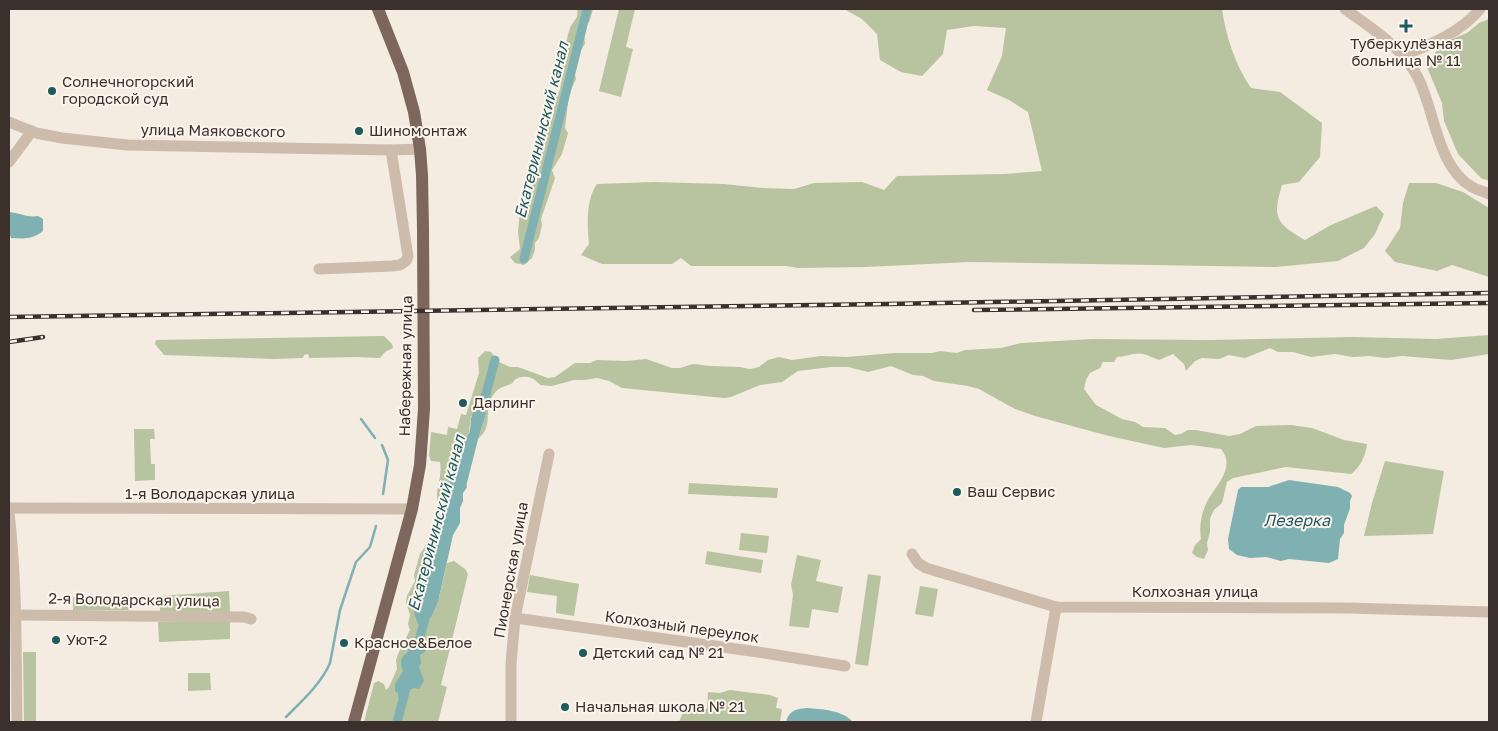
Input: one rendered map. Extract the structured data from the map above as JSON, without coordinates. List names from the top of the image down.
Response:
{
  "streets": {
    "main road": ["Набережная улица"],
    "street": [
      "улица Маяковского",
      "1-я Володарская улица",
      "Пионерская улица",
      "Колхозная улица",
      "2-я Володарская улица",
      "Колхозный переулок"
    ]
  },
  "crossings": [
    ["улица Маяковского", "Набережная улица"],
    ["Набережная улица", "1-я Володарская улица"],
    ["Пионерская улица", "Колхозный переулок"]
  ],
  "water": ["Екатерининский канал", "Лезерка"],
  "places": {
    "health": ["Туберкулёзная больница № 11"],
    "other": [
      "Солнечногорский городской суд",
      "Шиномонтаж",
      "Дарлинг",
      "Ваш Сервис",
      "Уют-2",
      "Красное&Белое",
      "Детский сад № 21",
      "Начальная школа № 21"
    ]
  }
}
